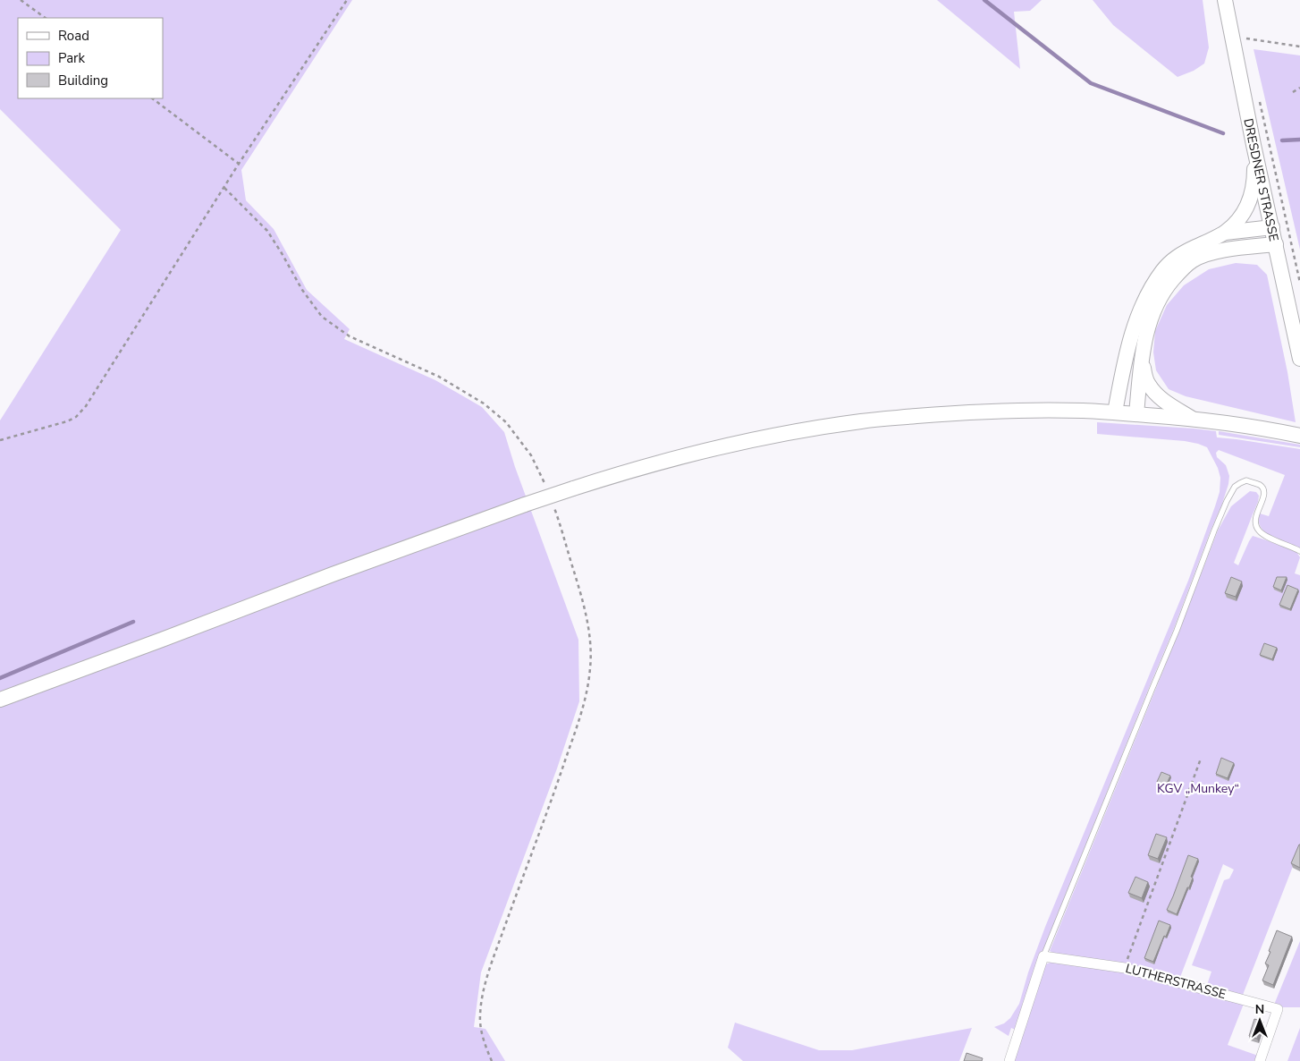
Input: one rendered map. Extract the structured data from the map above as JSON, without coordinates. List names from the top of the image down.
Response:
{
  "streets": {
    "main road": ["DRESDNER STRASSE"],
    "street": ["LUTHERSTRASSE"]
  },
  "parks": ["KGV „Munkey“"],
  "legend": ["Road", "Park", "Building"],
  "north": "top"
}
